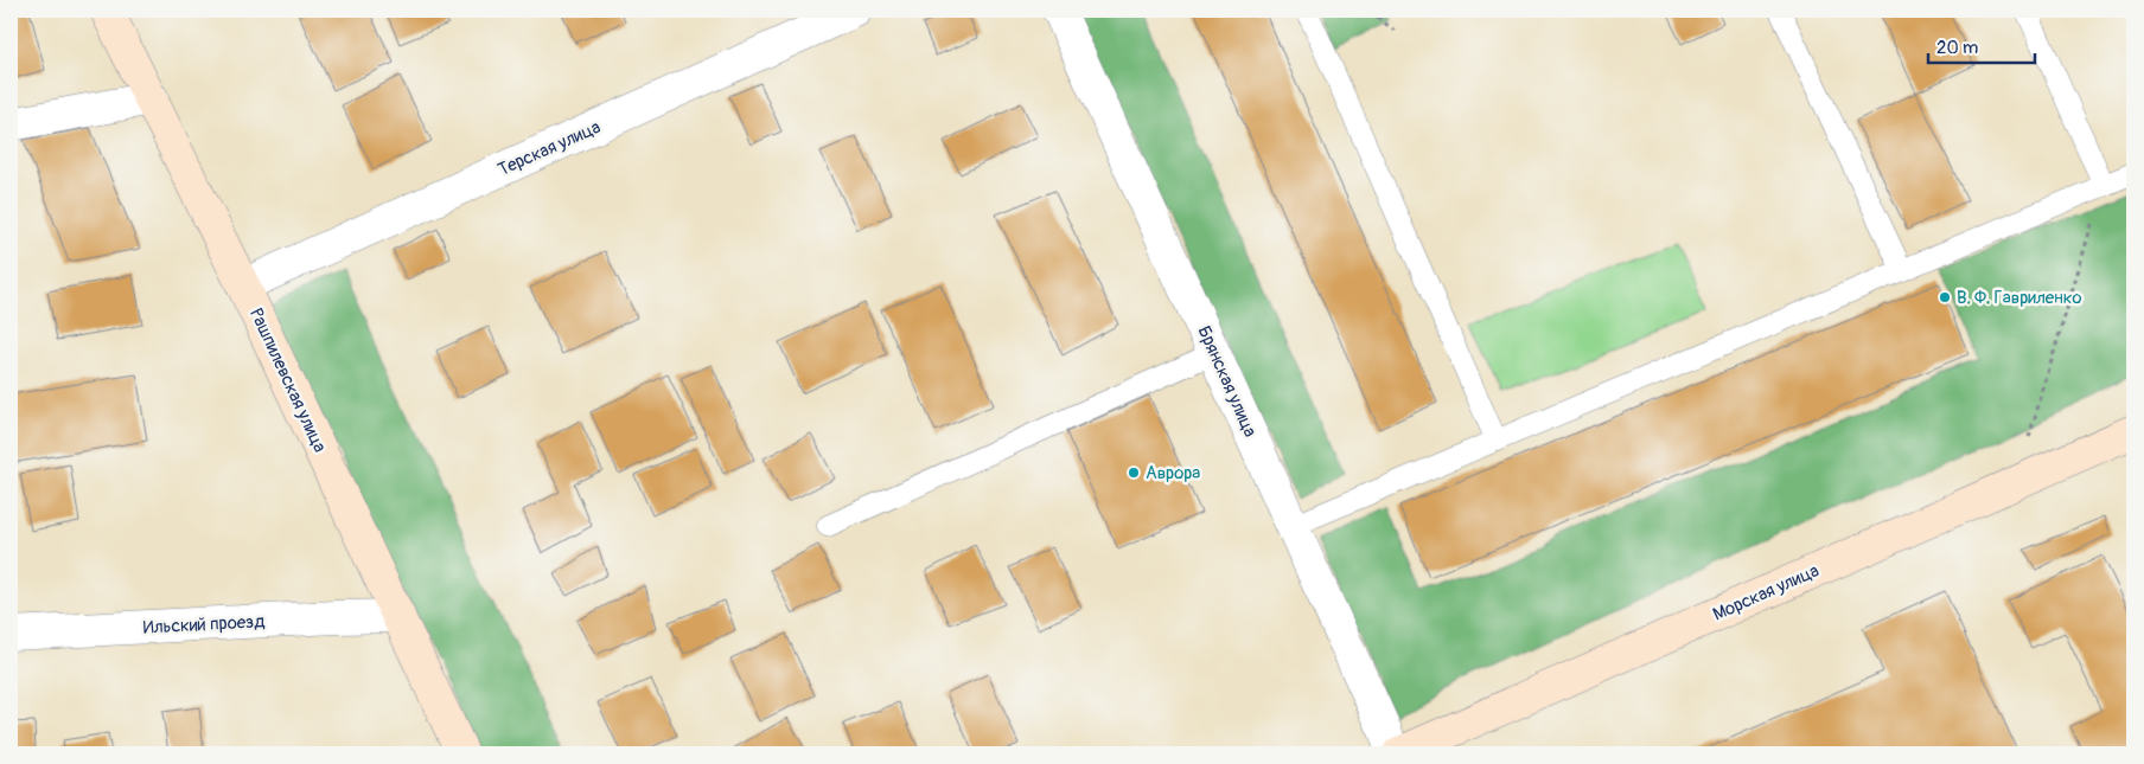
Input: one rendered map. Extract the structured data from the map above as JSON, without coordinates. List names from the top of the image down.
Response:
{
  "streets": {
    "street": [
      "Терская улица",
      "Рашпилевская улица",
      "Брянская улица",
      "Морская улица",
      "Ильский проезд"
    ]
  },
  "crossings": [
    ["Терская улица", "Рашпилевская улица"],
    ["Рашпилевская улица", "Ильский проезд"]
  ],
  "places": ["В. Ф. Гавриленко", "Аврора"],
  "scale_bar": "20 m"
}
